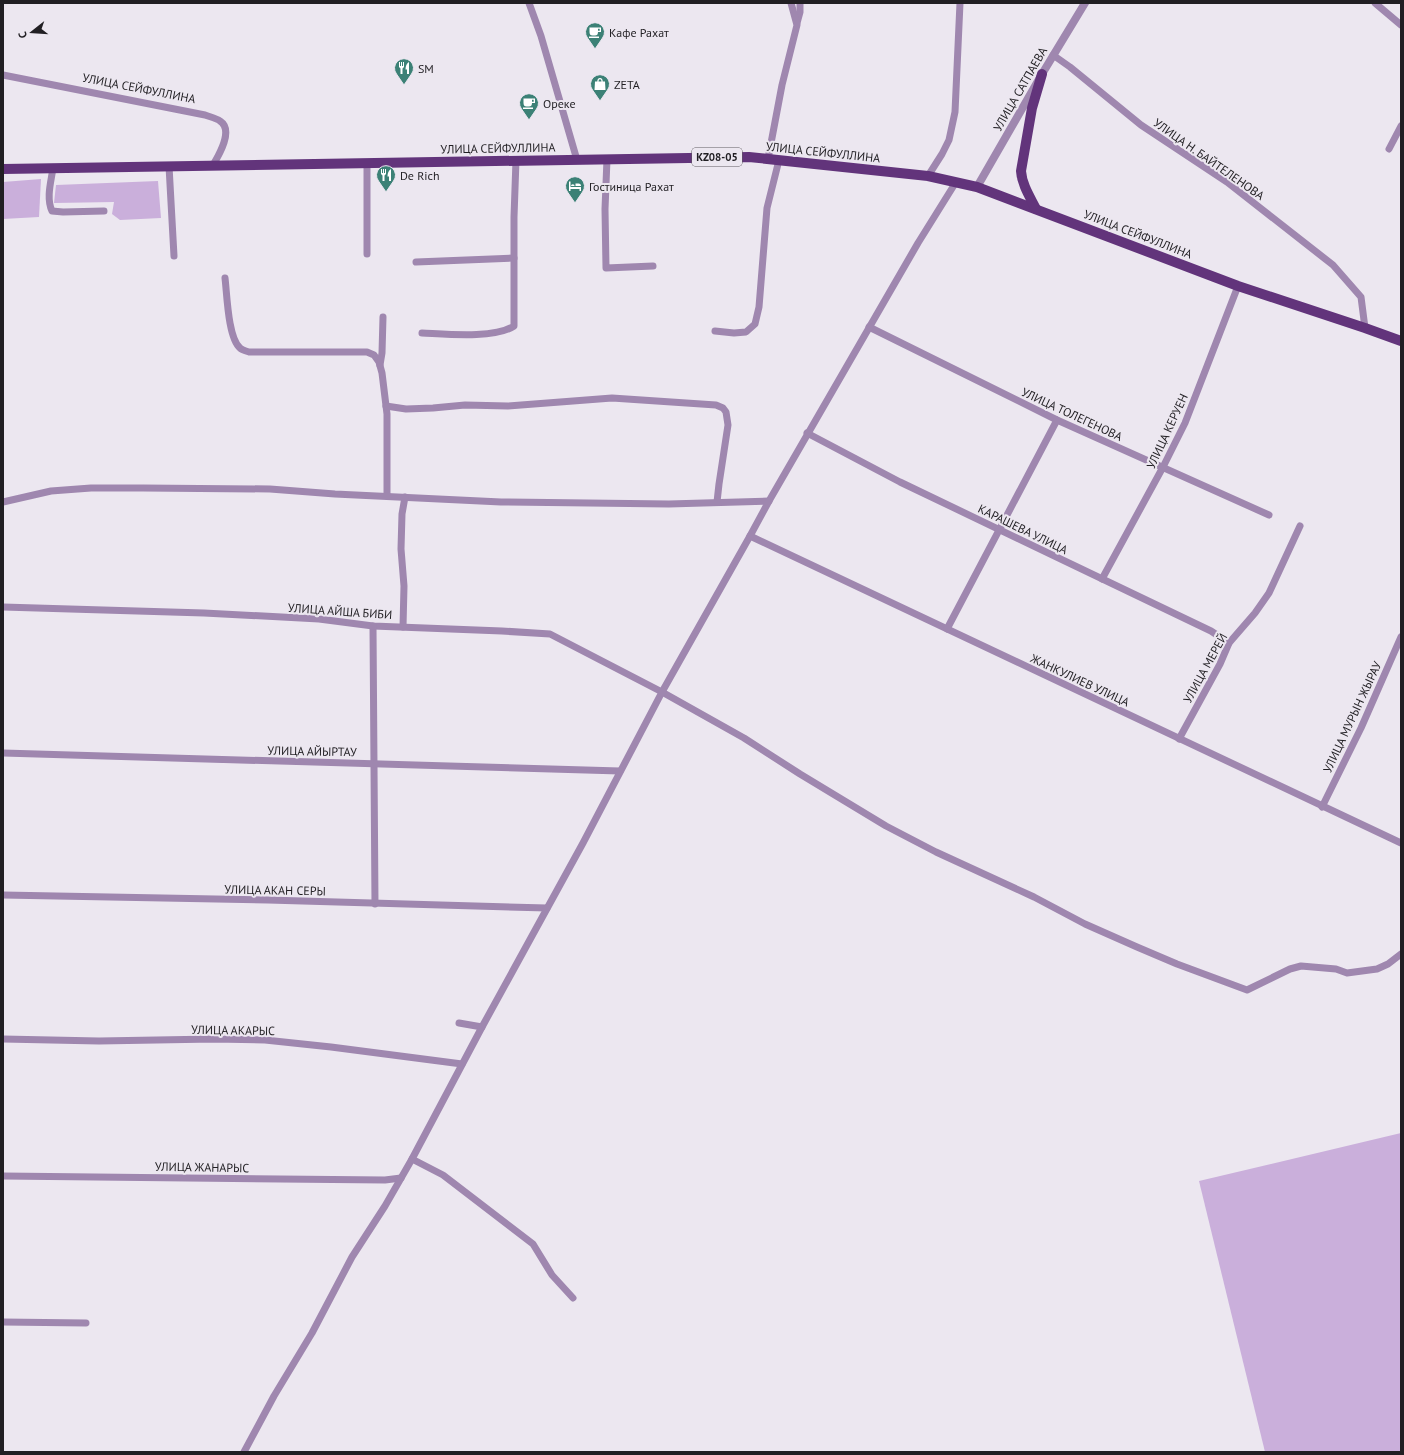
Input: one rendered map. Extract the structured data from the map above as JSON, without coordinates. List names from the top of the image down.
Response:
{
  "streets": {
    "main road": ["УЛИЦА СЕЙФУЛЛИНА", "KZ08-05"],
    "street": [
      "УЛИЦА САТПАЕВА",
      "УЛИЦА Н. БАЙТЕЛЕНОВА",
      "УЛИЦА ТОЛЕГЕНОВА",
      "УЛИЦА КЕРУЕН",
      "КАРАШЕВА УЛИЦА",
      "УЛИЦА АЙША БИБИ",
      "УЛИЦА МЕРЕЙ",
      "ЖАНКУЛИЕВ УЛИЦА",
      "УЛИЦА МУРЫН ЖЫРАУ",
      "УЛИЦА АЙЫРТАУ",
      "УЛИЦА АКАН СЕРЫ",
      "УЛИЦА АКАРЫС",
      "УЛИЦА ЖАНАРЫС"
    ]
  },
  "crossings": [
    ["УЛИЦА СЕЙФУЛЛИНА", "УЛИЦА САТПАЕВА"],
    ["УЛИЦА СЕЙФУЛЛИНА", "УЛИЦА Н. БАЙТЕЛЕНОВА"],
    ["УЛИЦА СЕЙФУЛЛИНА", "УЛИЦА КЕРУЕН"],
    ["УЛИЦА САТПАЕВА", "УЛИЦА Н. БАЙТЕЛЕНОВА"],
    ["УЛИЦА ТОЛЕГЕНОВА", "УЛИЦА КЕРУЕН"],
    ["УЛИЦА КЕРУЕН", "КАРАШЕВА УЛИЦА"],
    ["КАРАШЕВА УЛИЦА", "УЛИЦА МЕРЕЙ"],
    ["УЛИЦА МЕРЕЙ", "ЖАНКУЛИЕВ УЛИЦА"],
    ["ЖАНКУЛИЕВ УЛИЦА", "УЛИЦА МУРЫН ЖЫРАУ"]
  ],
  "places": {
    "cafe": ["Кафе Рахат", "Ореке"],
    "restaurant": ["SM", "De Rich"],
    "shop": ["ZETA"],
    "hotel": ["Гостиница Рахат"]
  },
  "north": "left"
}
